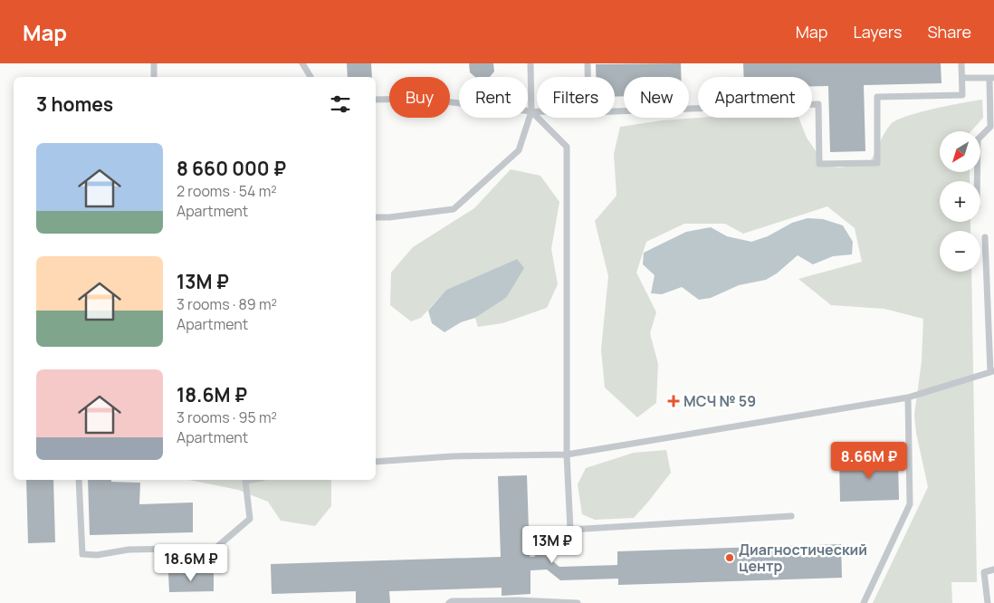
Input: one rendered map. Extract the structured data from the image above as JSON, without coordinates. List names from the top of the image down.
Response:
{
  "places": {
    "health": ["МСЧ № 59"],
    "other": ["Диагностический центр"]
  },
  "north": "bottom left",
  "page": {
    "header": "Map",
    "nav": ["Map", "Layers", "Share"],
    "chip": [
      "Buy",
      "Rent",
      "Filters",
      "New",
      "Apartment"
    ],
    "heading": "3 homes",
    "map_buttons": ["+", "−"],
    "list": [
      {
        "name": "8 660 000 ₽",
        "note": "2 rooms · 54 m² · Apartment"
      },
      {
        "name": "13M ₽",
        "note": "3 rooms · 89 m² · Apartment"
      },
      {
        "name": "18.6M ₽",
        "note": "3 rooms · 95 m² · Apartment"
      }
    ],
    "price": ["8.66M ₽", "13M ₽", "18.6M ₽"]
  }
}
